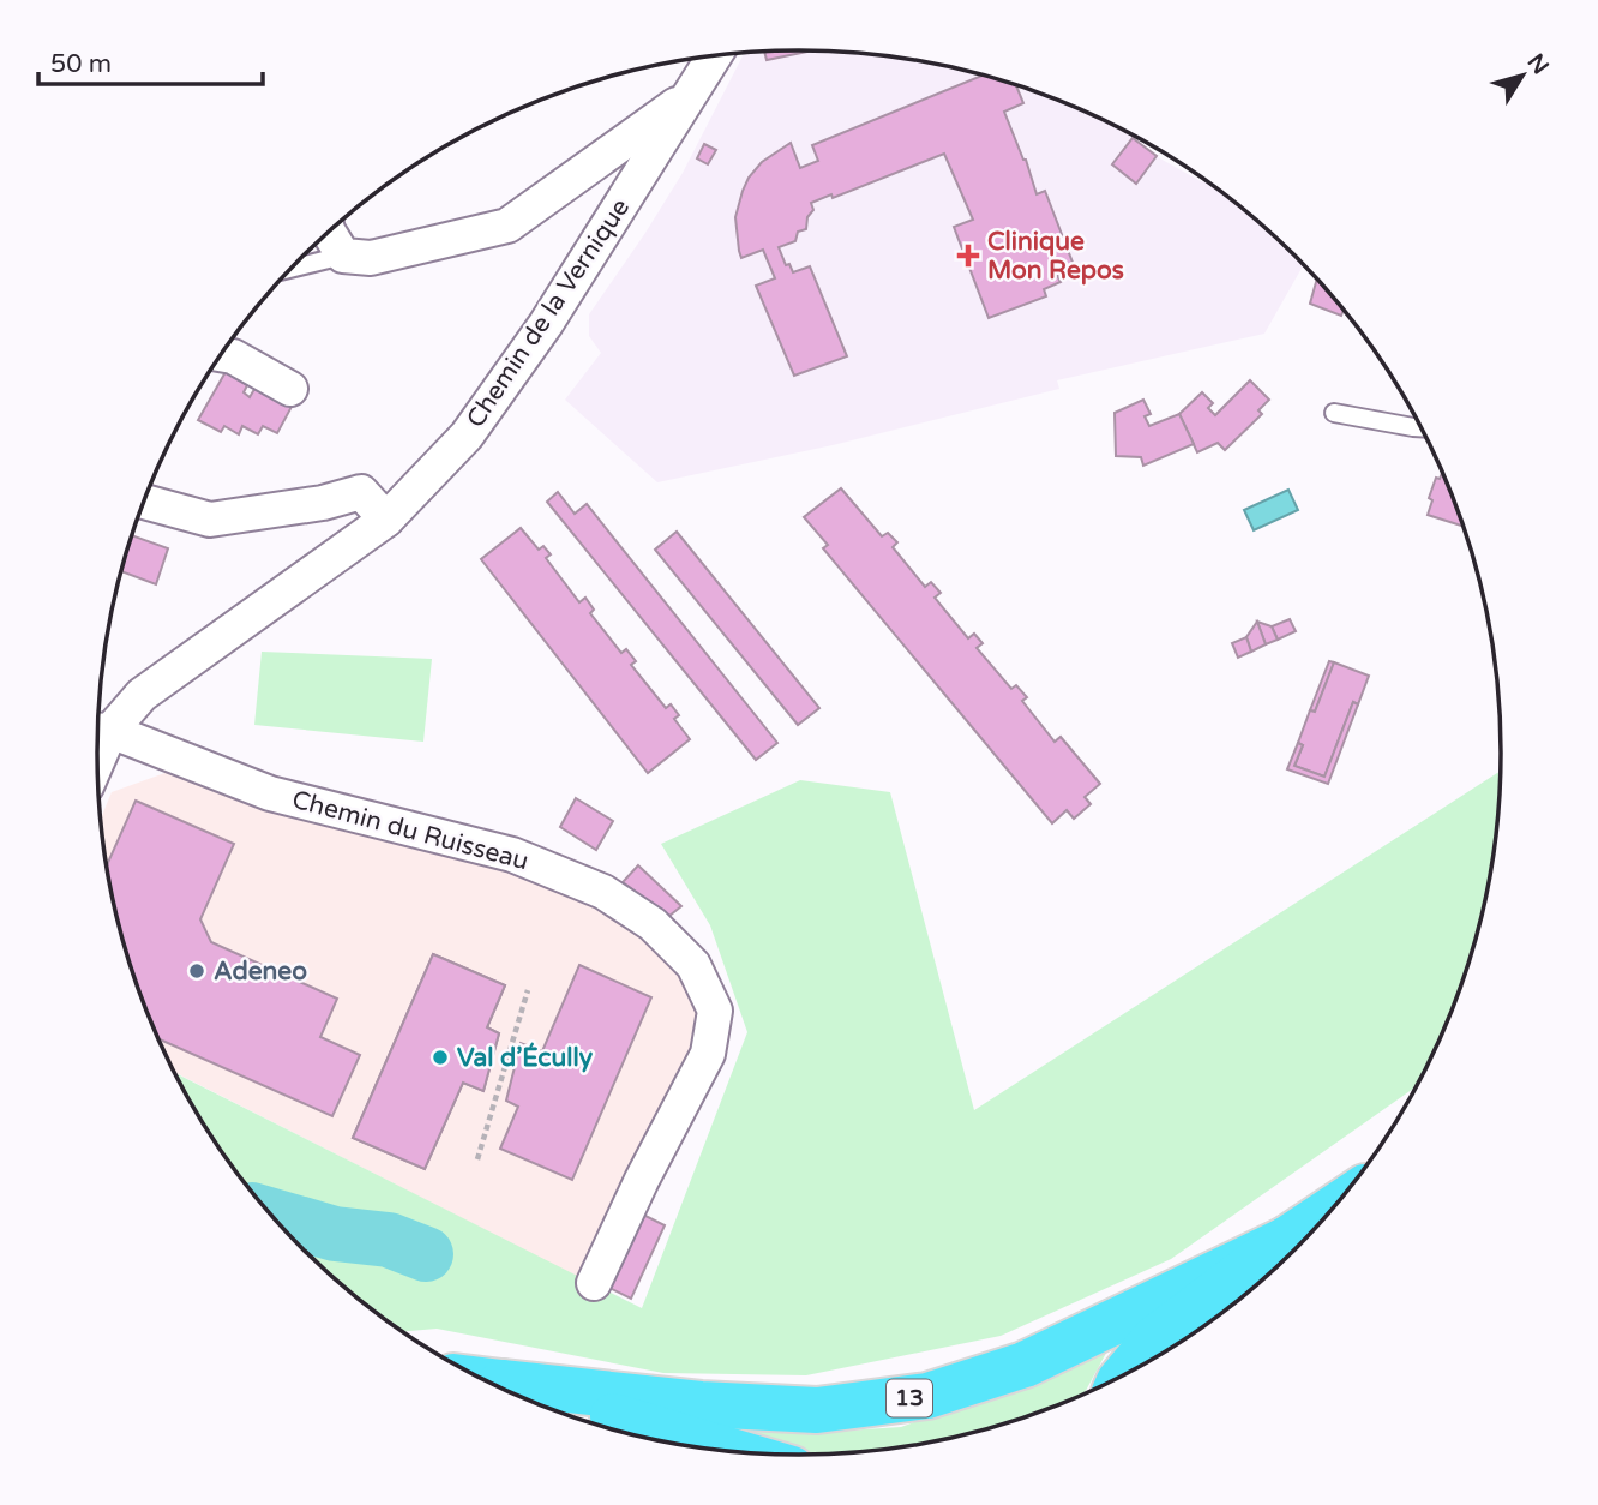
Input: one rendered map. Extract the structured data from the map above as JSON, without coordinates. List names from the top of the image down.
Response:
{
  "streets": {
    "highway": ["13"],
    "street": ["Chemin de la Vernique", "Chemin du Ruisseau"]
  },
  "crossings": [
    ["Chemin de la Vernique", "Chemin du Ruisseau"]
  ],
  "places": {
    "health": ["Clinique Mon Repos"],
    "other": ["Adeneo", "Val d’Écully"]
  },
  "scale_bar": "50 m",
  "north": "top right"
}
